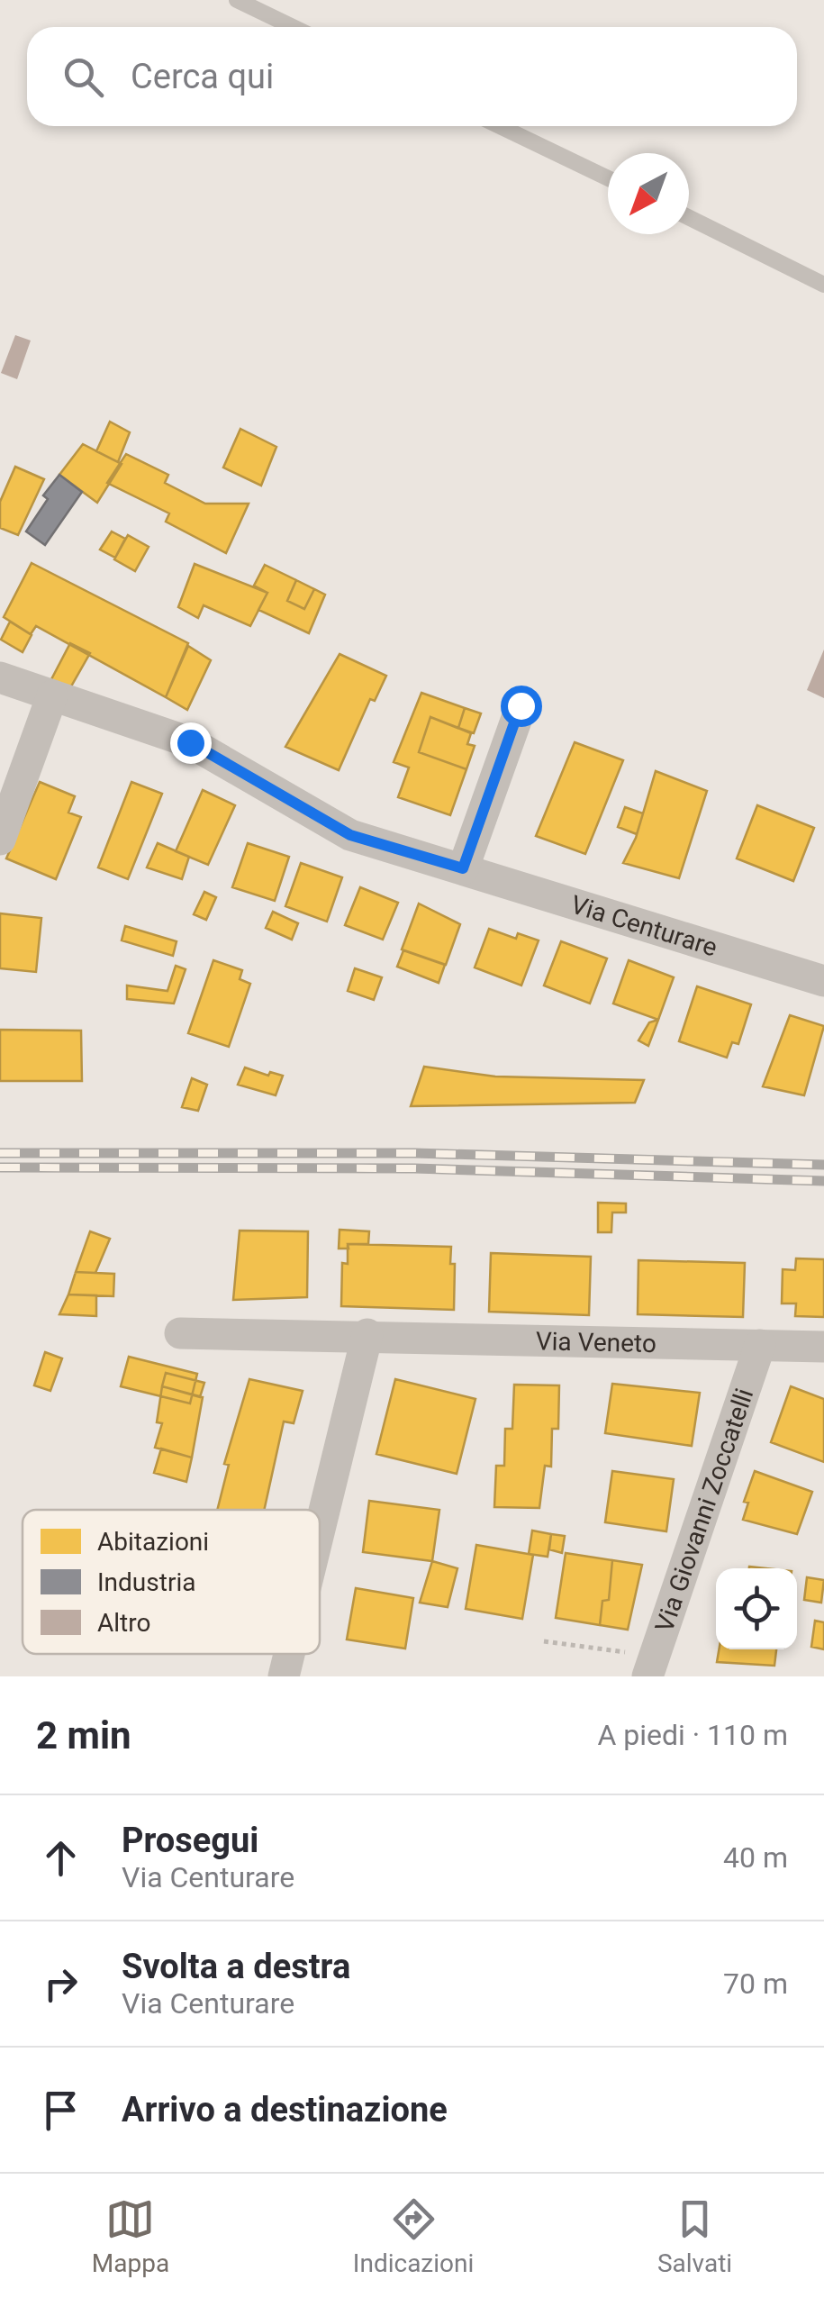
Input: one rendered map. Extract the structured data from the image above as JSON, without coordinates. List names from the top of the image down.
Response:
{
  "streets": {
    "street": ["Via Centurare", "Via Veneto", "Via Giovanni Zoccatelli"]
  },
  "crossings": [
    ["Via Veneto", "Via Giovanni Zoccatelli"]
  ],
  "legend": ["Abitazioni", "Industria", "Altro"],
  "north": "bottom left",
  "page": {
    "search": "Cerca qui",
    "heading": ["2 min", "A piedi · 110 m"],
    "list": [
      ["Prosegui", "Via Centurare", "40 m"],
      ["Svolta a destra", "Via Centurare", "70 m"],
      "Arrivo a destinazione"
    ],
    "nav": ["Mappa", "Indicazioni", "Salvati"]
  }
}
